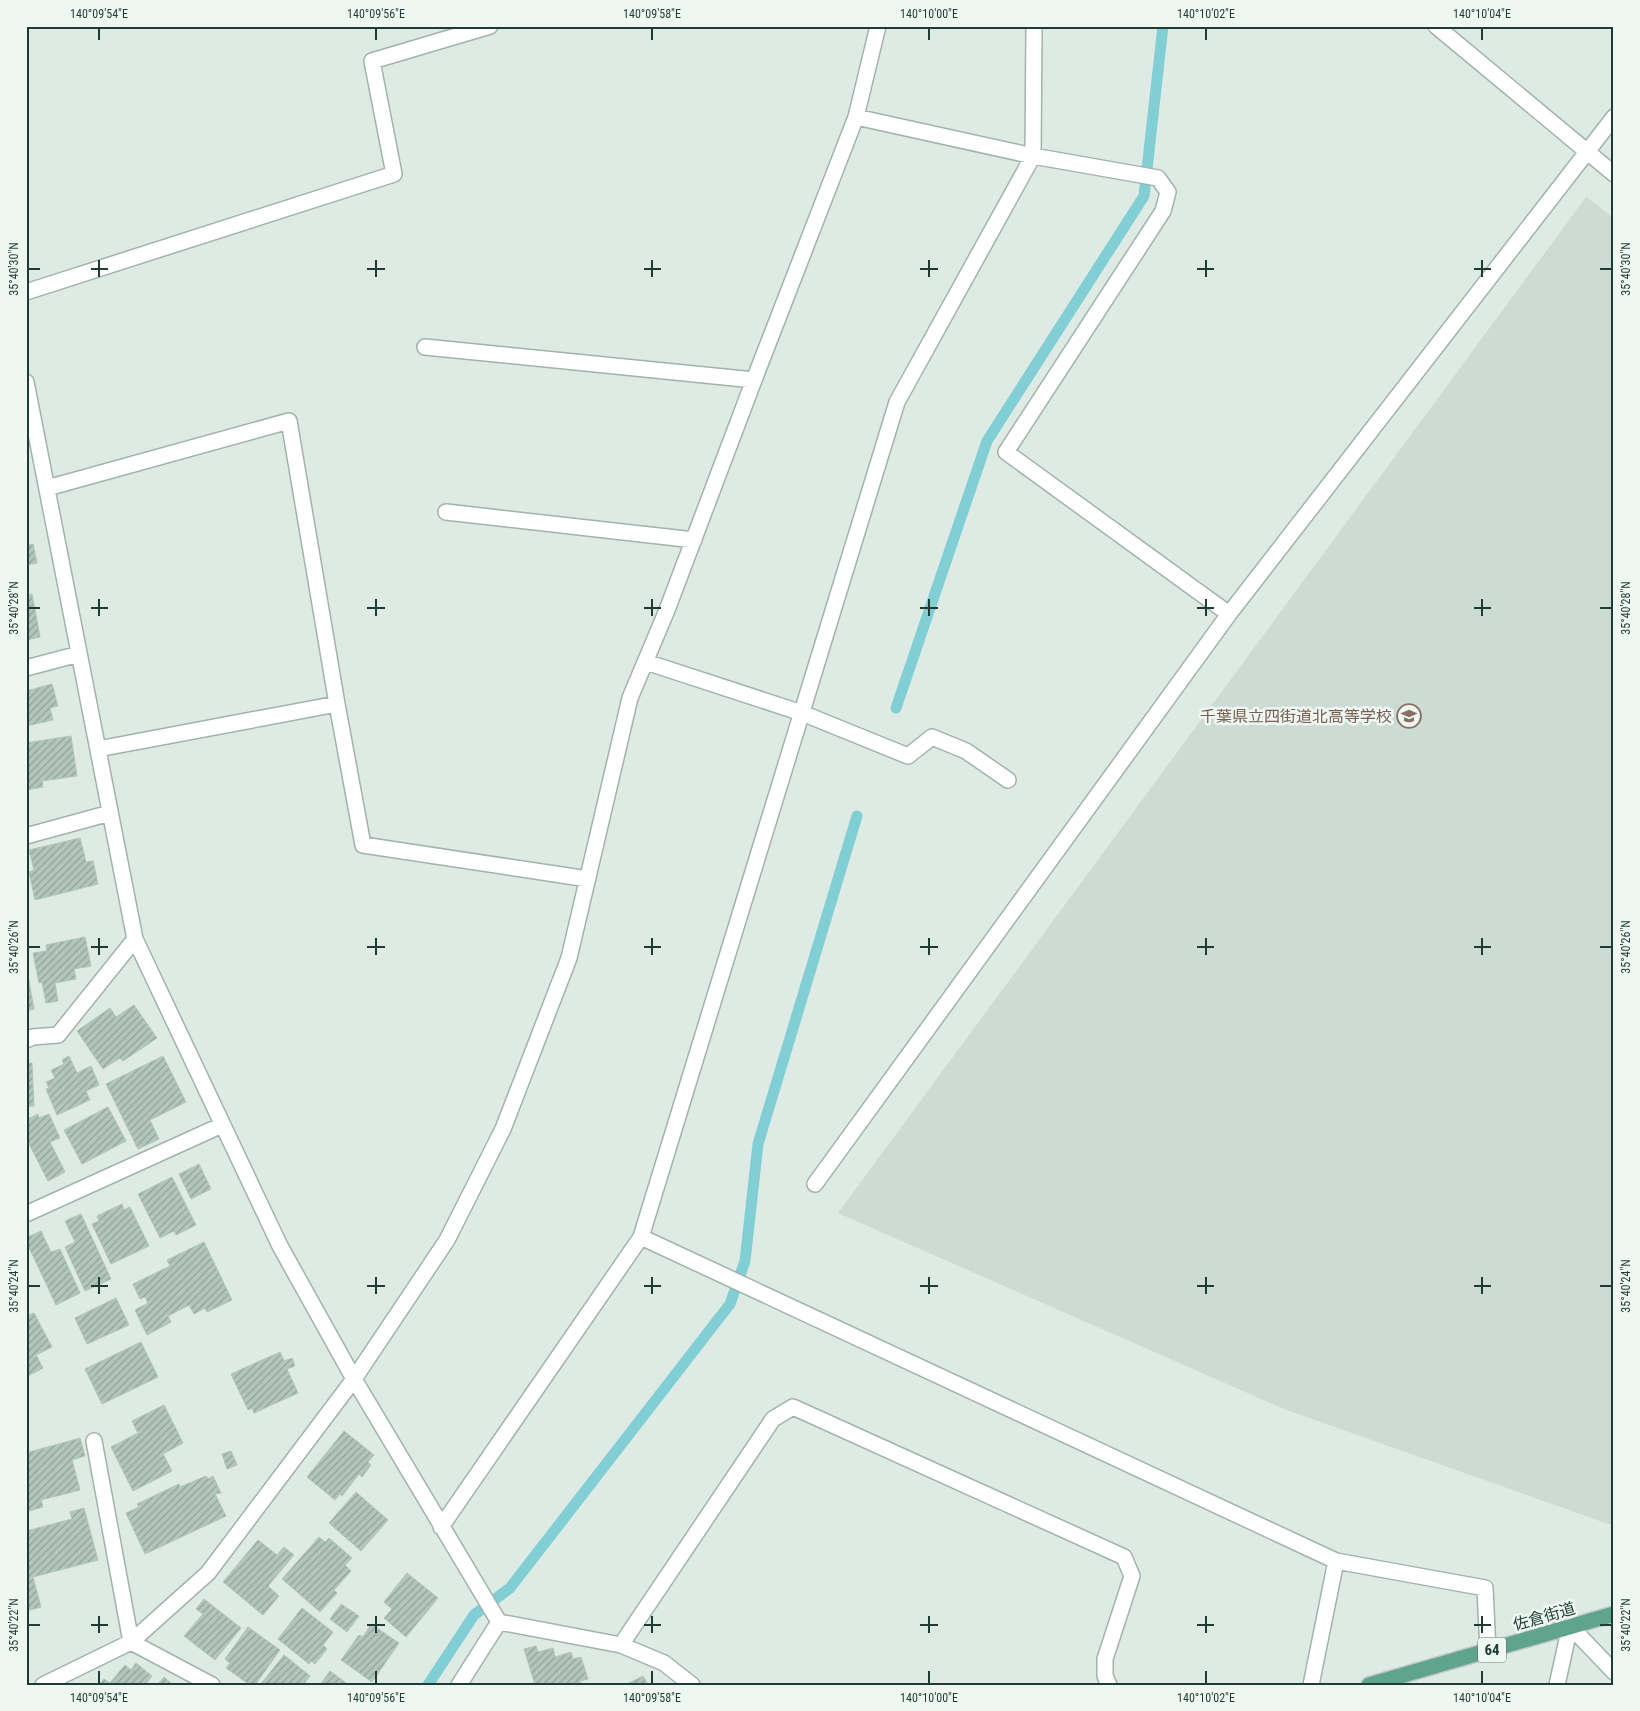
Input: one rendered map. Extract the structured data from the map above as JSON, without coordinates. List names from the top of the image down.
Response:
{
  "streets": {
    "main road": ["佐倉街道", "64"]
  },
  "places": {
    "school or university": ["千葉県立四街道北高等学校"]
  },
  "coordinates": [
    "140°09'54\"E",
    "140°09'56\"E",
    "140°09'58\"E",
    "140°10'00\"E",
    "140°10'02\"E",
    "140°10'04\"E",
    "35°40'30\"N",
    "35°40'28\"N",
    "35°40'26\"N",
    "35°40'24\"N",
    "35°40'22\"N"
  ]
}
